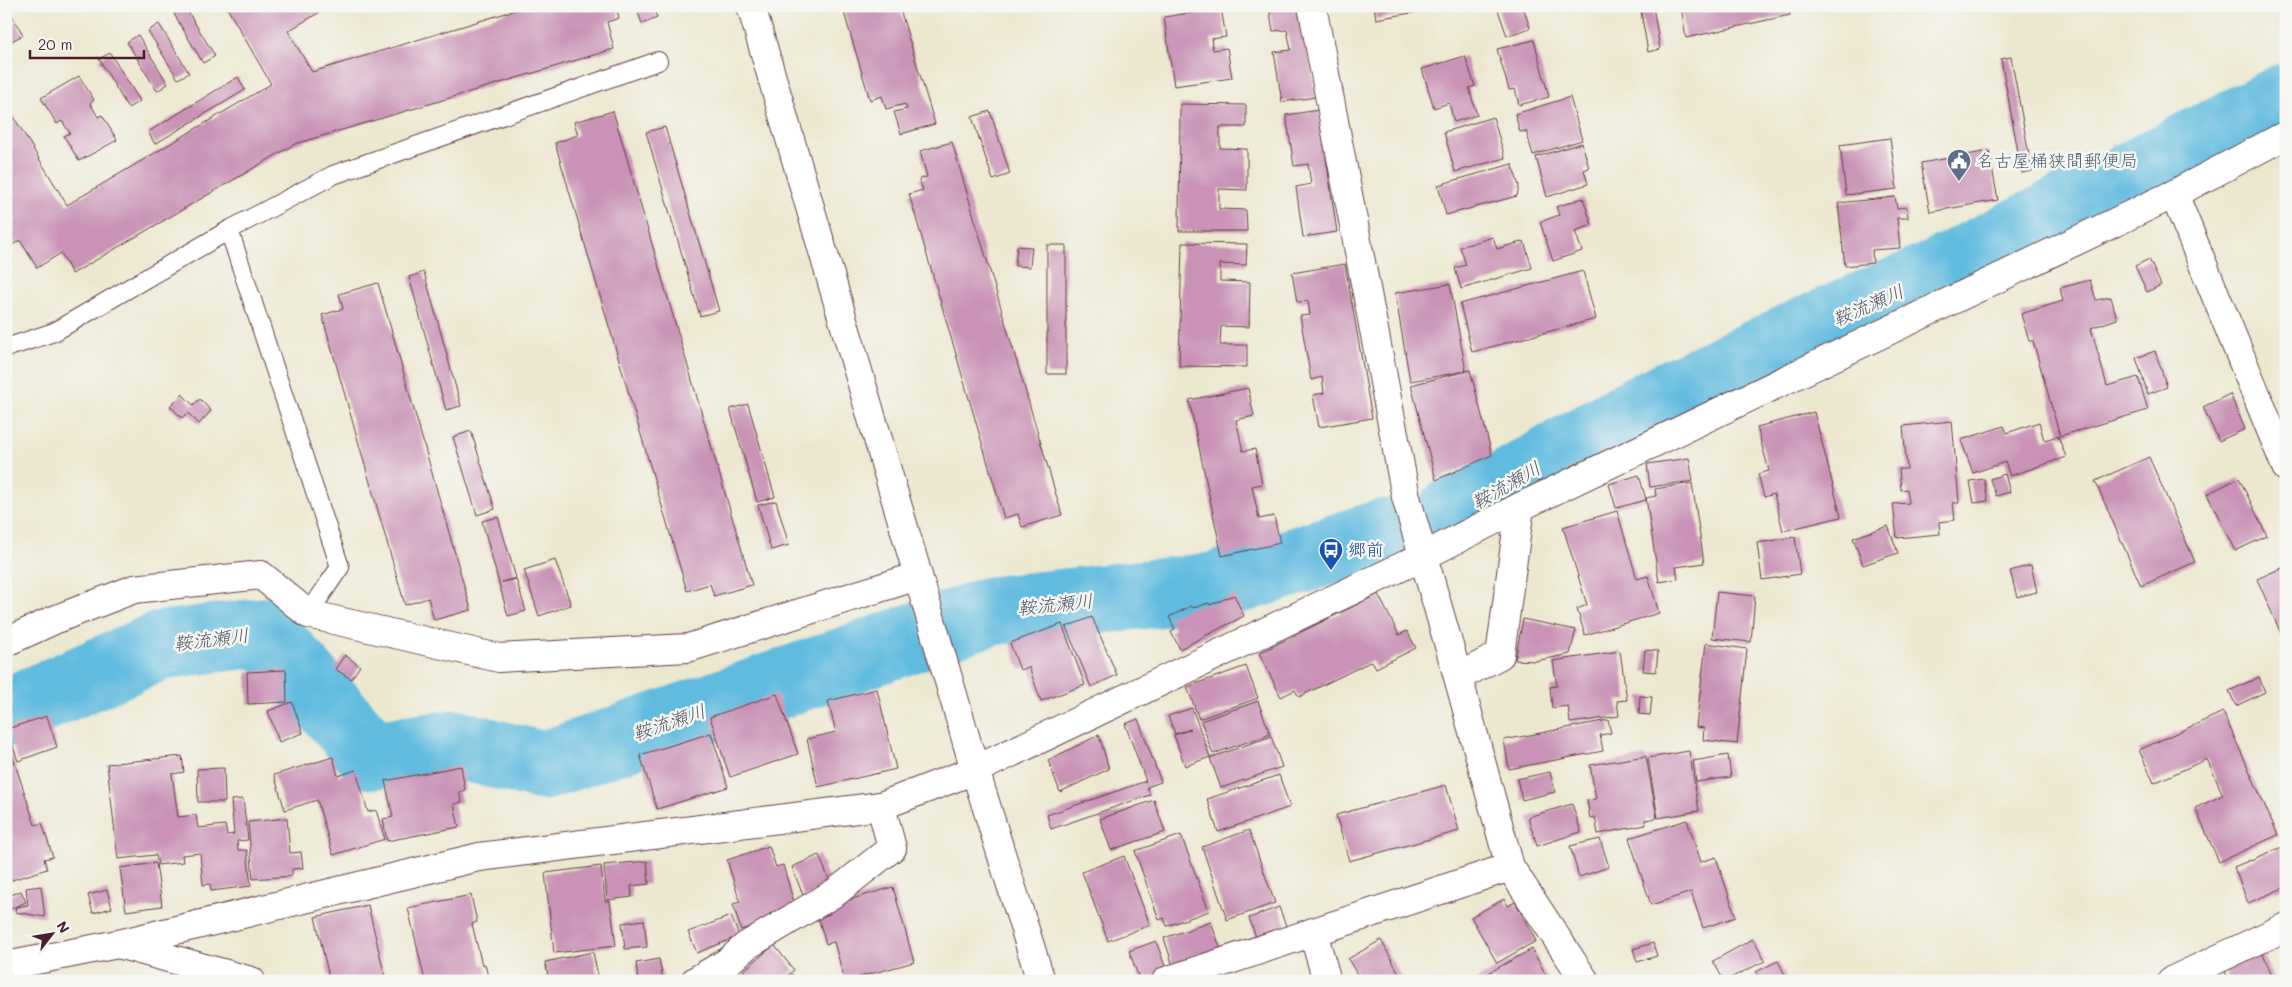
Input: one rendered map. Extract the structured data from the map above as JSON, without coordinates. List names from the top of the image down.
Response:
{
  "water": ["鞍流瀬川"],
  "places": {
    "public building": ["名古屋桶狭間郵便局"],
    "bus stop": ["郷前"]
  },
  "scale_bar": "20 m",
  "north": "top right"
}
